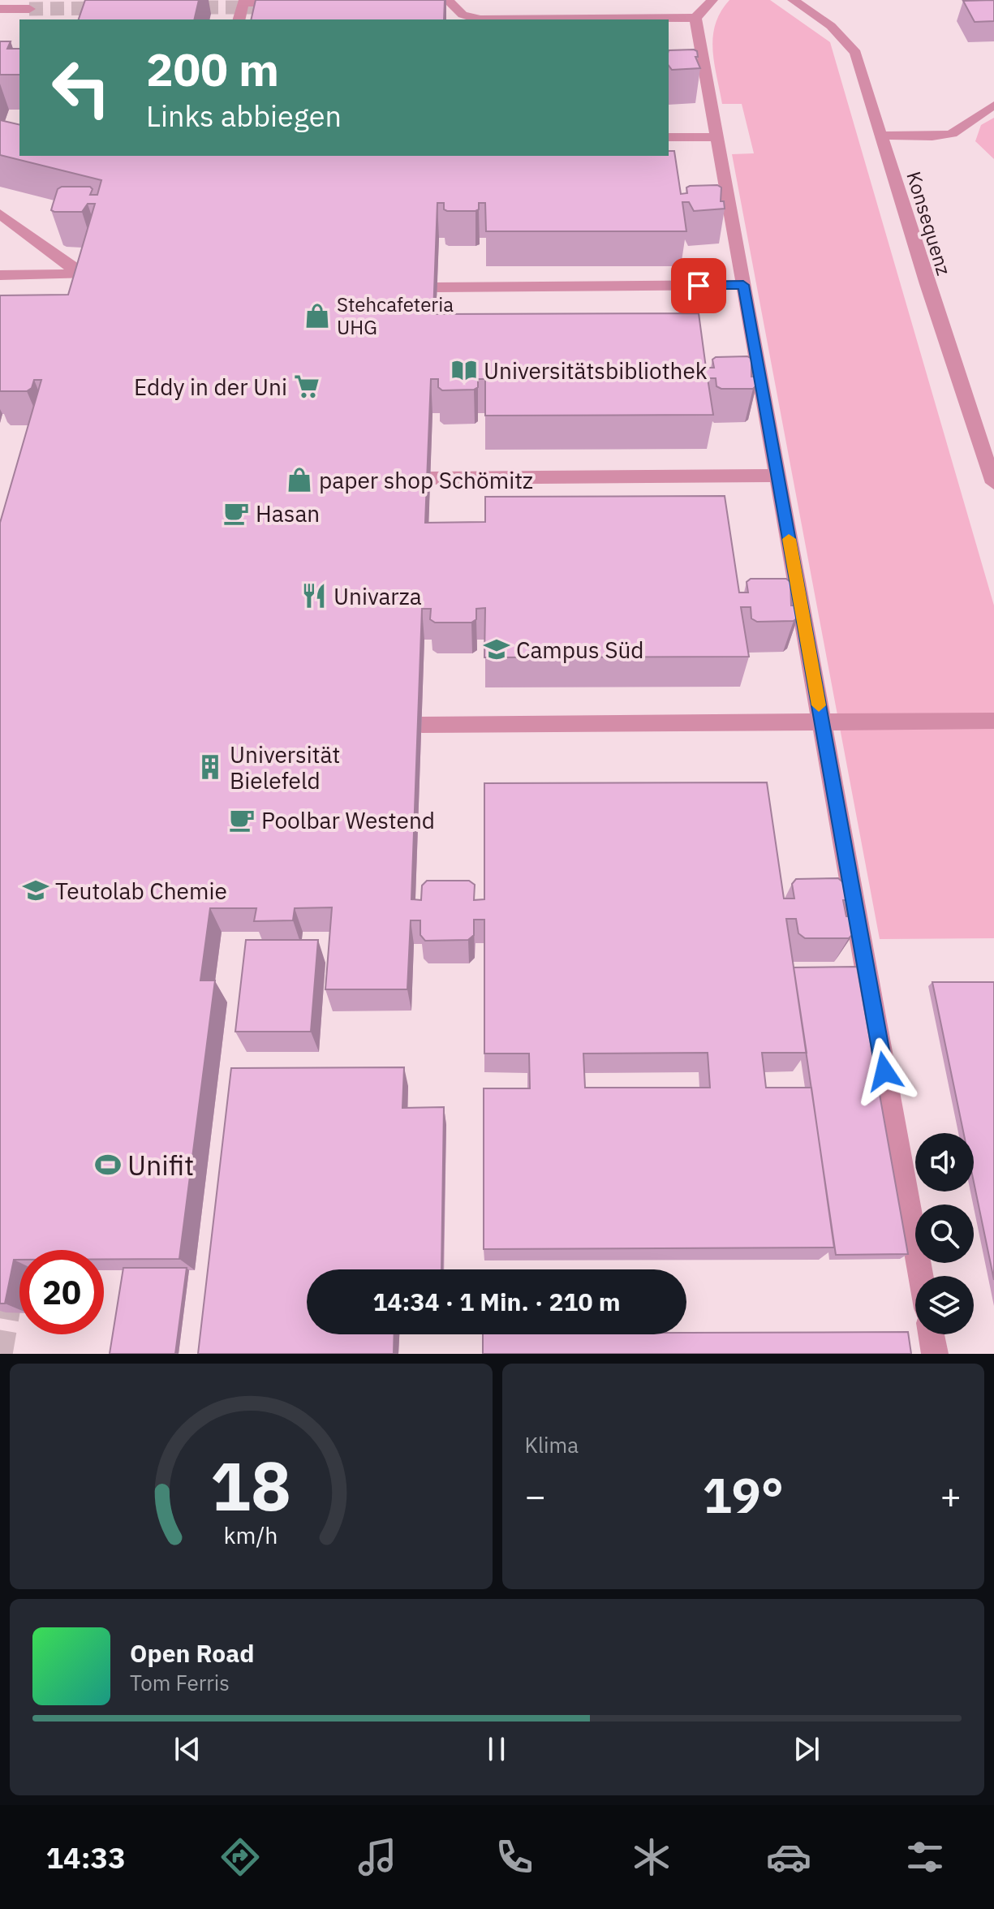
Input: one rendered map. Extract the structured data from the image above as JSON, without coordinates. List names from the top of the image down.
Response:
{
  "streets": {
    "street": ["Konsequenz"]
  },
  "places": {
    "shop": ["Stehcafeteria UHG", "paper shop Schömitz"],
    "library": ["Universitätsbibliothek"],
    "supermarket": ["Eddy in der Uni"],
    "cafe": ["Hasan", "Poolbar Westend"],
    "restaurant": ["Univarza"],
    "school or university": ["Campus Süd", "Teutolab Chemie"],
    "building": ["Universität Bielefeld"],
    "sports": ["Unifit"]
  },
  "page": {
    "turn": ["200 m", "Links abbiegen"],
    "limit": "20",
    "trip": "14:34 · 1 Min. · 210 m",
    "tile": "Klima",
    "heat": ["−", "19°", "+"],
    "song": ["Open Road", "Tom Ferris"],
    "tabs": "14:33",
    "gauge": ["18", "km/h"]
  }
}
